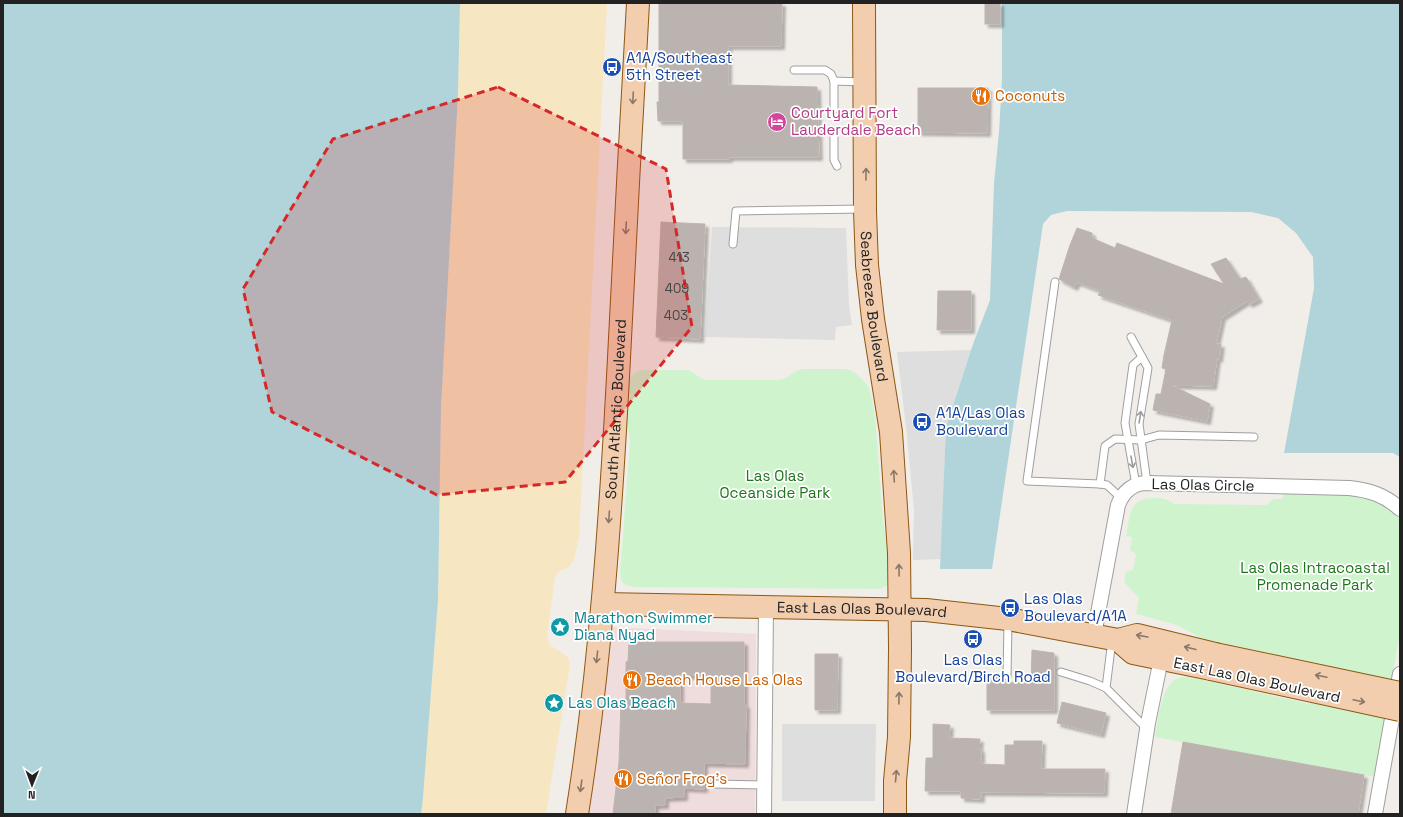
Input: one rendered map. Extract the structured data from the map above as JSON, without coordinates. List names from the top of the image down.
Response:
{
  "streets": {
    "main road": ["Seabreeze Boulevard", "South Atlantic Boulevard", "East Las Olas Boulevard"],
    "street": ["Las Olas Circle"]
  },
  "crossings": [
    ["Seabreeze Boulevard", "East Las Olas Boulevard"],
    ["South Atlantic Boulevard", "East Las Olas Boulevard"]
  ],
  "one_way": ["Seabreeze Boulevard", "South Atlantic Boulevard"],
  "parks": ["Las Olas Oceanside Park", "Las Olas Intracoastal Promenade Park"],
  "places": {
    "bus stop": [
      "A1A/Southeast 5th Street",
      "A1A/Las Olas Boulevard",
      "Las Olas Boulevard/A1A",
      "Las Olas Boulevard/Birch Road"
    ],
    "restaurant": ["Coconuts", "Beach House Las Olas", "Señor Frog's"],
    "hotel": ["Courtyard Fort Lauderdale Beach"],
    "place": ["Marathon Swimmer Diana Nyad", "Las Olas Beach"]
  },
  "house_numbers": ["413", "409", "403"],
  "north": "bottom"
}
